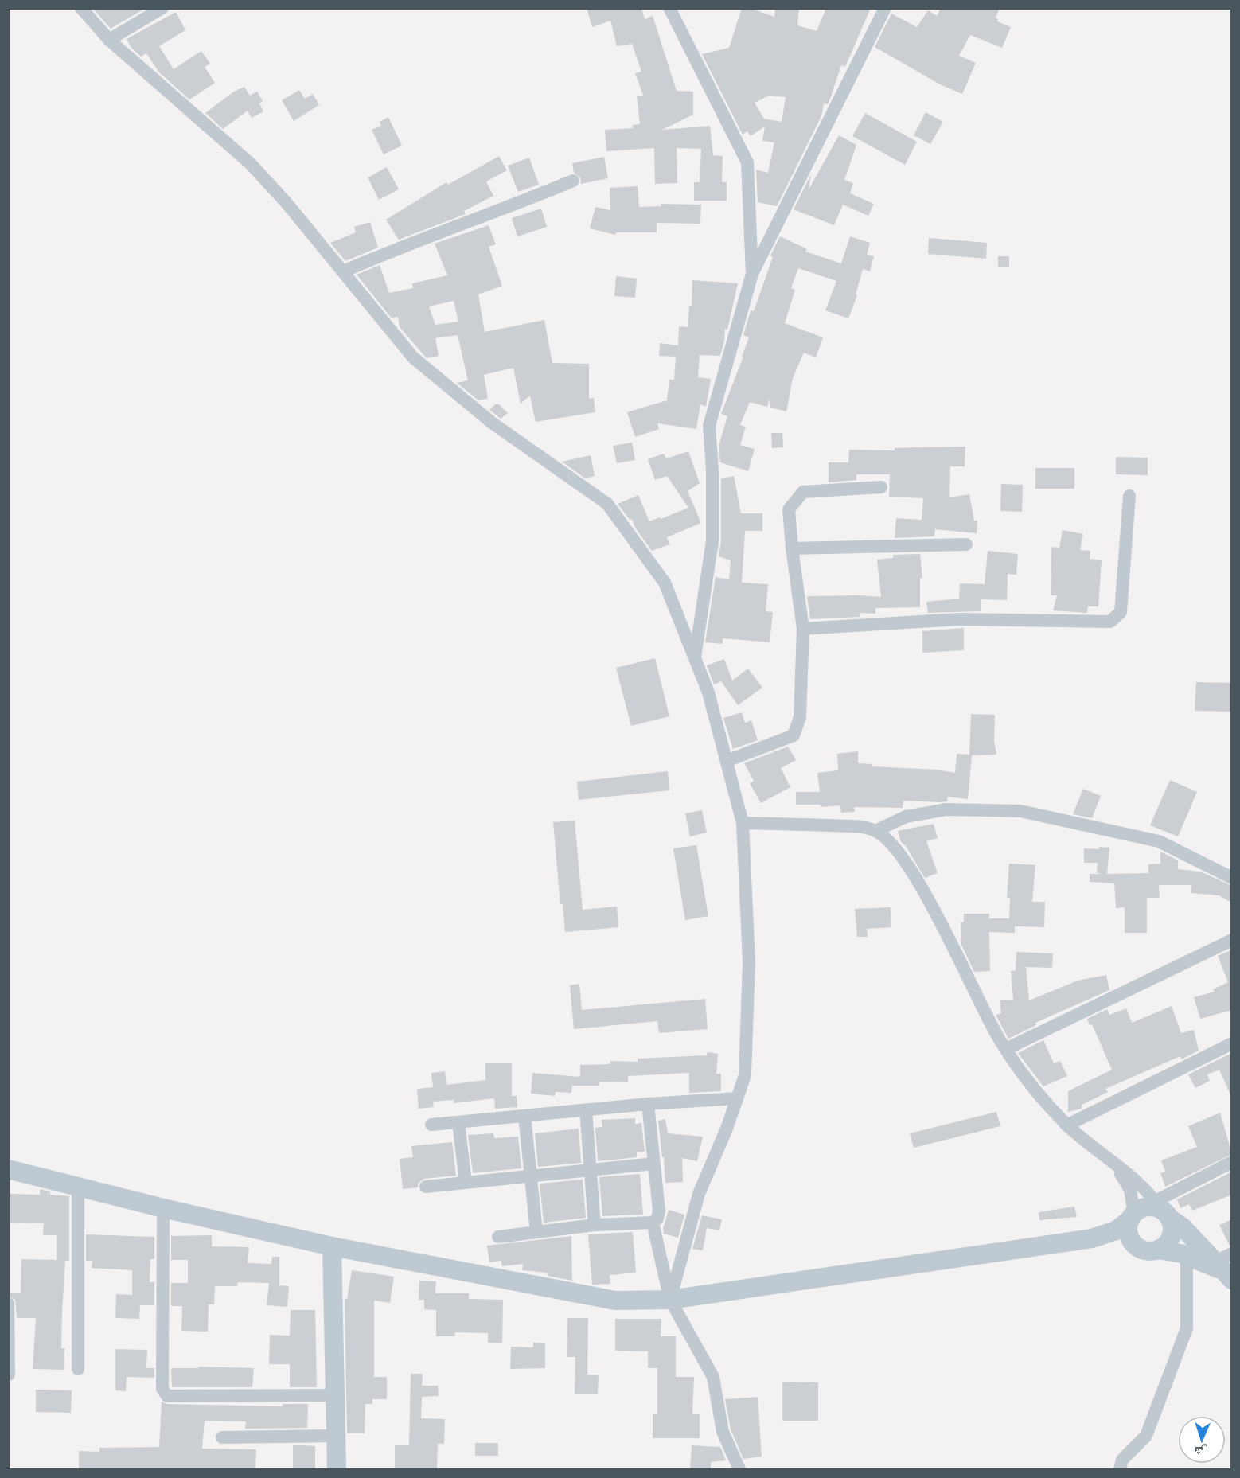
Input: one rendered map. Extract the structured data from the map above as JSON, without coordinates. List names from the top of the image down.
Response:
{
  "north": "bottom"
}
